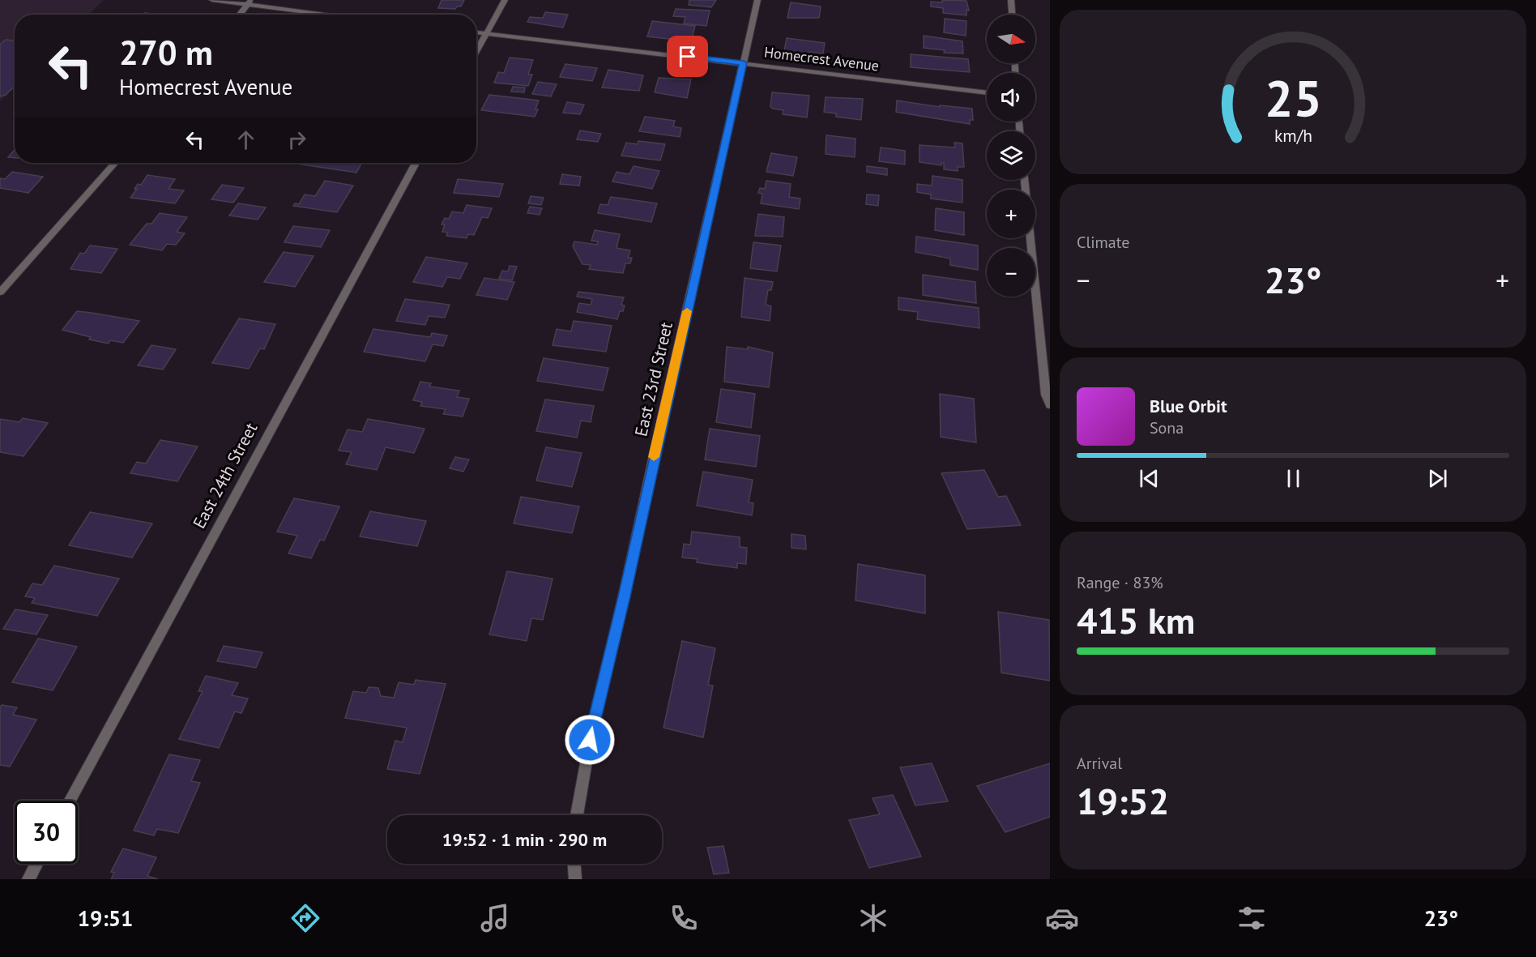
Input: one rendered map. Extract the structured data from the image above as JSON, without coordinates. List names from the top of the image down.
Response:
{
  "streets": {
    "street": ["Homecrest Avenue", "East 23rd Street", "East 24th Street"]
  },
  "crossings": [
    ["Homecrest Avenue", "East 23rd Street"]
  ],
  "north": "right",
  "page": {
    "map_buttons": ["+", "−"],
    "turn": ["270 m", "Homecrest Avenue"],
    "tile": [
      "Climate",
      ["Range · 83%", "415 km"],
      ["Arrival", "19:52"]
    ],
    "heat": ["−", "23°", "+"],
    "song": ["Blue Orbit", "Sona"],
    "limit": "30",
    "trip": "19:52 · 1 min · 290 m",
    "tabs": ["19:51", "23°"],
    "gauge": ["25", "km/h"]
  }
}
